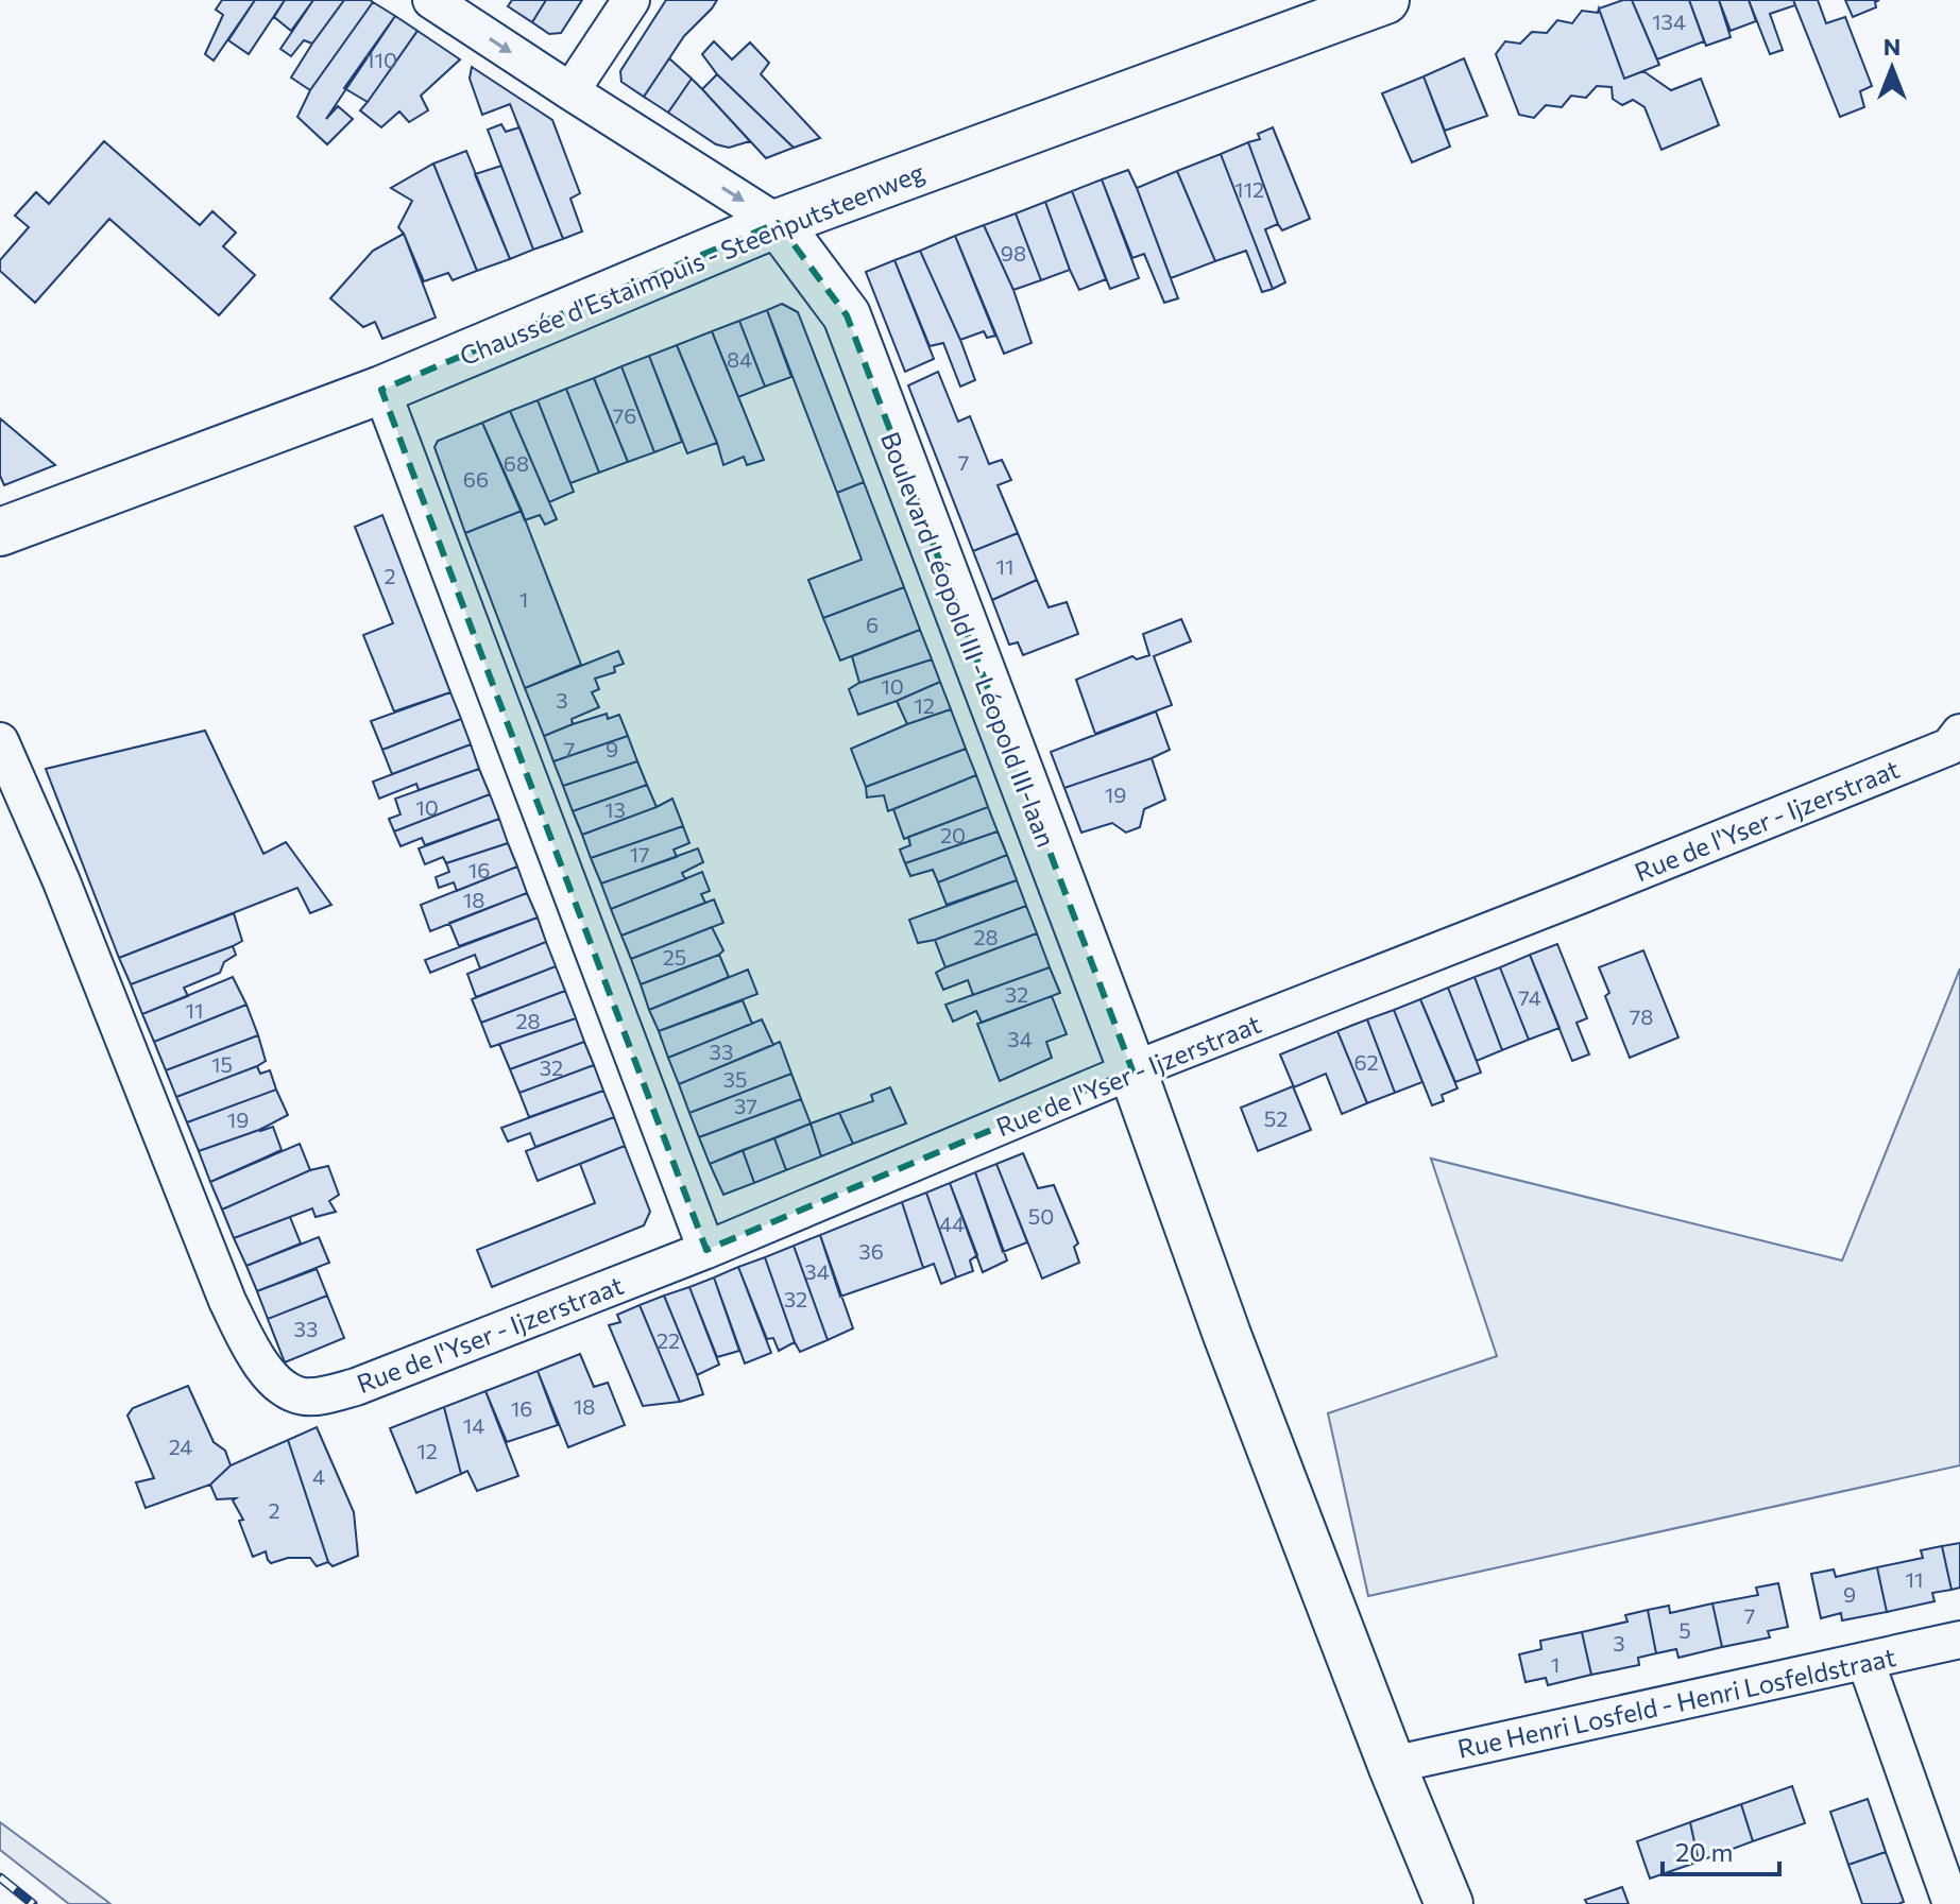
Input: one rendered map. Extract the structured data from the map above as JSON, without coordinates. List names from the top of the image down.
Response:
{
  "streets": {
    "main road": ["Chaussée d'Estaimpuis - Steenputsteenweg", "Boulevard Léopold III - Léopold III-laan"],
    "street": ["Rue de l'Yser - Ijzerstraat", "Rue Henri Losfeld - Henri Losfeldstraat"]
  },
  "crossings": [
    ["Chaussée d'Estaimpuis - Steenputsteenweg", "Boulevard Léopold III - Léopold III-laan"],
    ["Boulevard Léopold III - Léopold III-laan", "Rue de l'Yser - Ijzerstraat"],
    ["Boulevard Léopold III - Léopold III-laan", "Rue Henri Losfeld - Henri Losfeldstraat"]
  ],
  "house_numbers": [
    "134",
    "110",
    "112",
    "98",
    "84",
    "76",
    "7",
    "68",
    "66",
    "11",
    "2",
    "1",
    "6",
    "10",
    "3",
    "12",
    "7",
    "9",
    "19",
    "10",
    "13",
    "20",
    "17",
    "16",
    "18",
    "28",
    "25",
    "32",
    "74",
    "11",
    "78",
    "28",
    "34",
    "33",
    "62",
    "15",
    "32",
    "35",
    "37",
    "52",
    "19",
    "50",
    "44",
    "36",
    "34",
    "32",
    "33",
    "22",
    "18",
    "16",
    "14",
    "24",
    "12",
    "4",
    "2",
    "11",
    "9",
    "7",
    "5",
    "3",
    "1"
  ],
  "scale_bar": "20 m",
  "north": "top"
}
